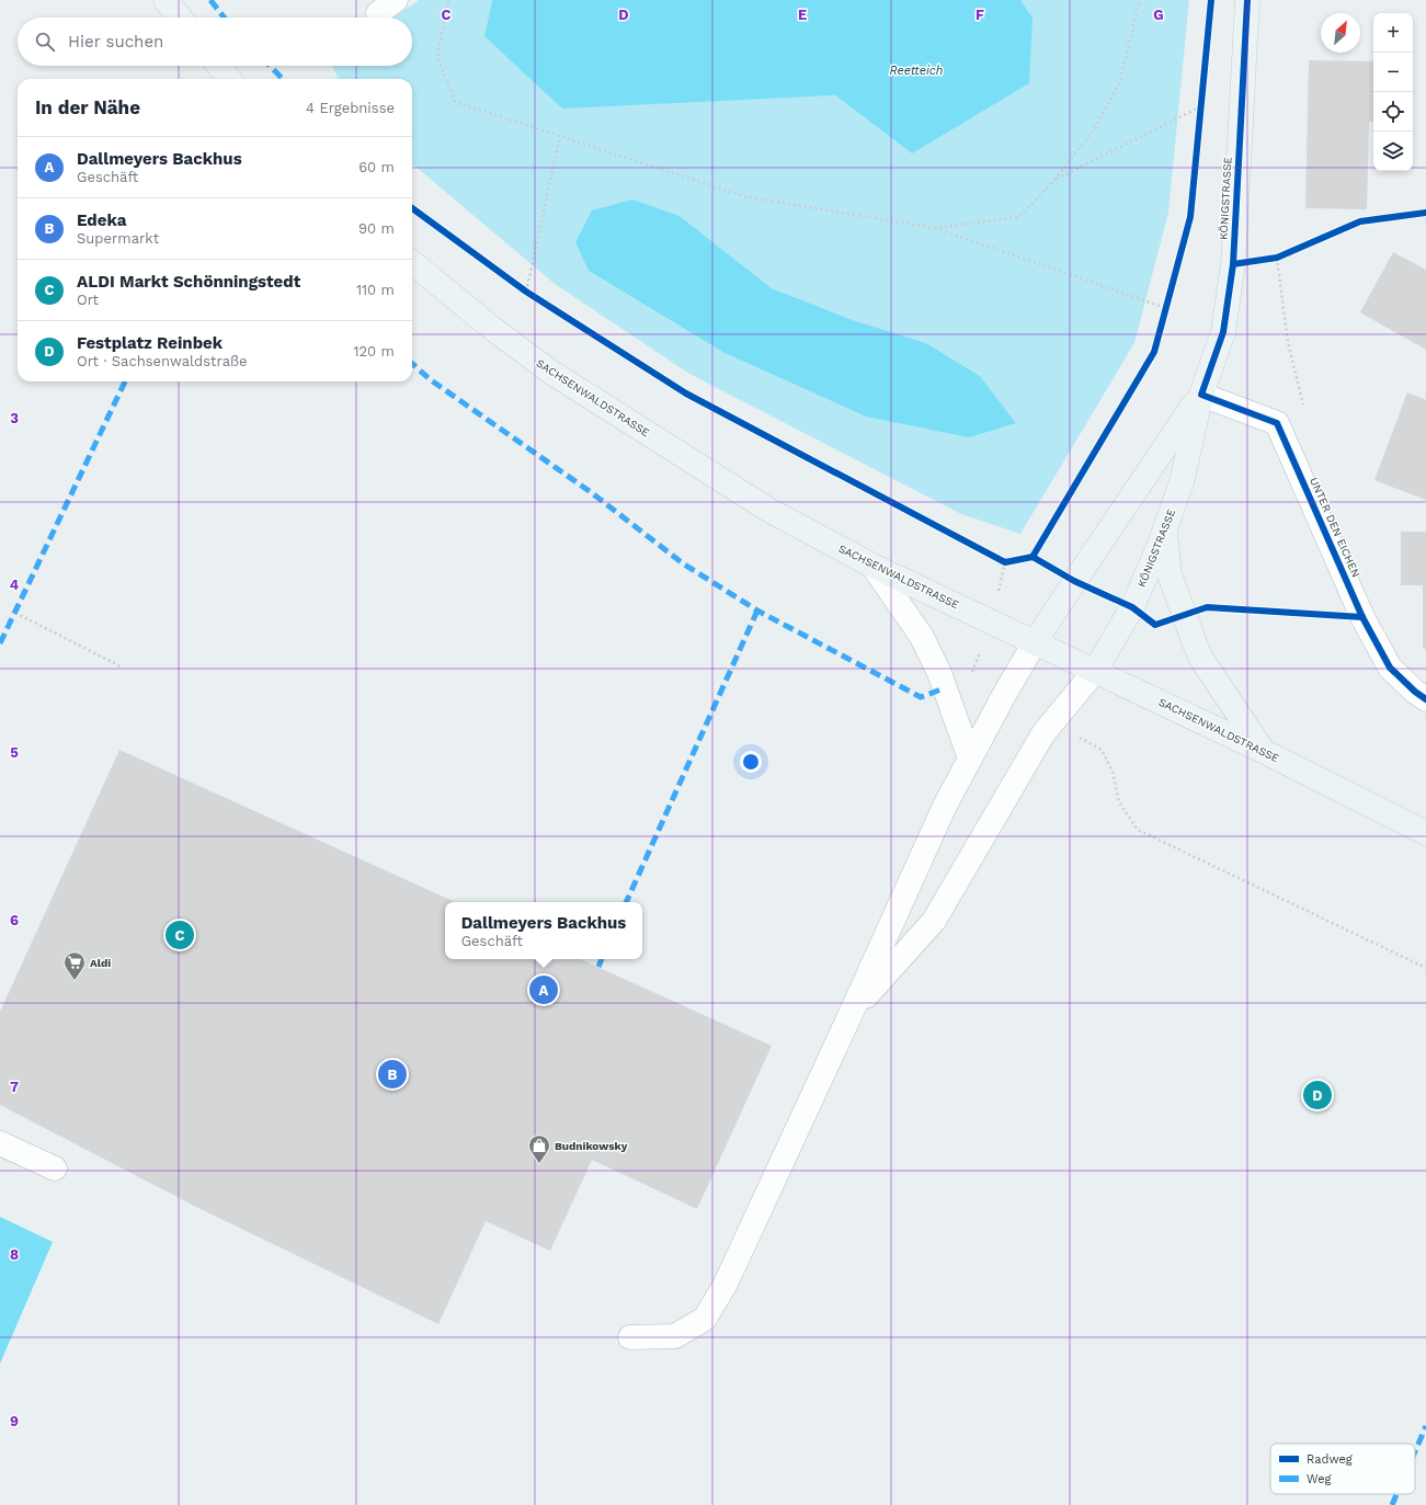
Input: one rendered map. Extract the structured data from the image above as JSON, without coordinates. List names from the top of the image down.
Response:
{
  "streets": {
    "main road": ["KÖNIGSTRASSE", "SACHSENWALDSTRASSE"],
    "street": ["UNTER DEN EICHEN"]
  },
  "crossings": [
    ["KÖNIGSTRASSE", "SACHSENWALDSTRASSE"],
    ["KÖNIGSTRASSE", "UNTER DEN EICHEN"]
  ],
  "water": ["Reetteich"],
  "places": {
    "supermarket": ["Aldi"],
    "shop": ["Budnikowsky"]
  },
  "legend": ["Radweg", "Weg"],
  "north": "top right",
  "page": {
    "map_buttons": ["+", "−"],
    "search": "Hier suchen",
    "heading": ["In der Nähe", "4 Ergebnisse"],
    "list": [
      {
        "mark": "A",
        "name": "Dallmeyers Backhus",
        "note": "Geschäft",
        "value": "60 m"
      },
      {
        "mark": "B",
        "name": "Edeka",
        "note": "Supermarkt",
        "value": "90 m"
      },
      {
        "mark": "C",
        "name": "ALDI Markt Schönningstedt",
        "note": "Ort",
        "value": "110 m"
      },
      {
        "mark": "D",
        "name": "Festplatz Reinbek",
        "note": "Ort · Sachsenwaldstraße",
        "value": "120 m"
      }
    ],
    "popup": ["Dallmeyers Backhus", "Geschäft"],
    "pins": [
      "C",
      "A",
      "B",
      "D"
    ]
  },
  "grid": {
    "columns": [
      "C",
      "D",
      "E",
      "F",
      "G"
    ],
    "rows": [
      "3",
      "4",
      "5",
      "6",
      "7",
      "8",
      "9"
    ]
  }
}
